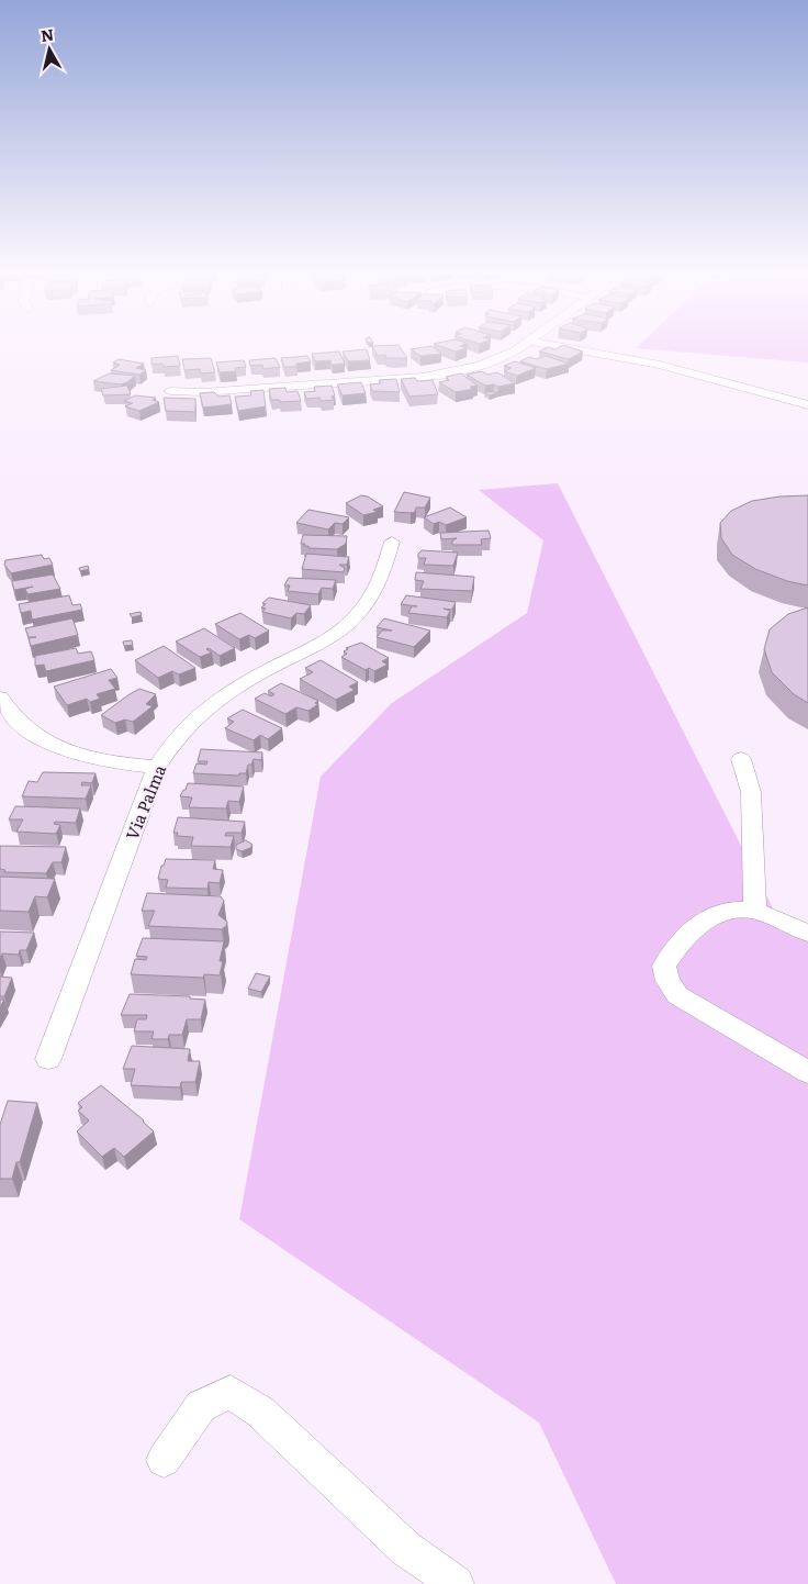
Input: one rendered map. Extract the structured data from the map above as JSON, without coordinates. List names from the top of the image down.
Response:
{
  "streets": {
    "street": ["Via Palma"]
  },
  "north": "top"
}
